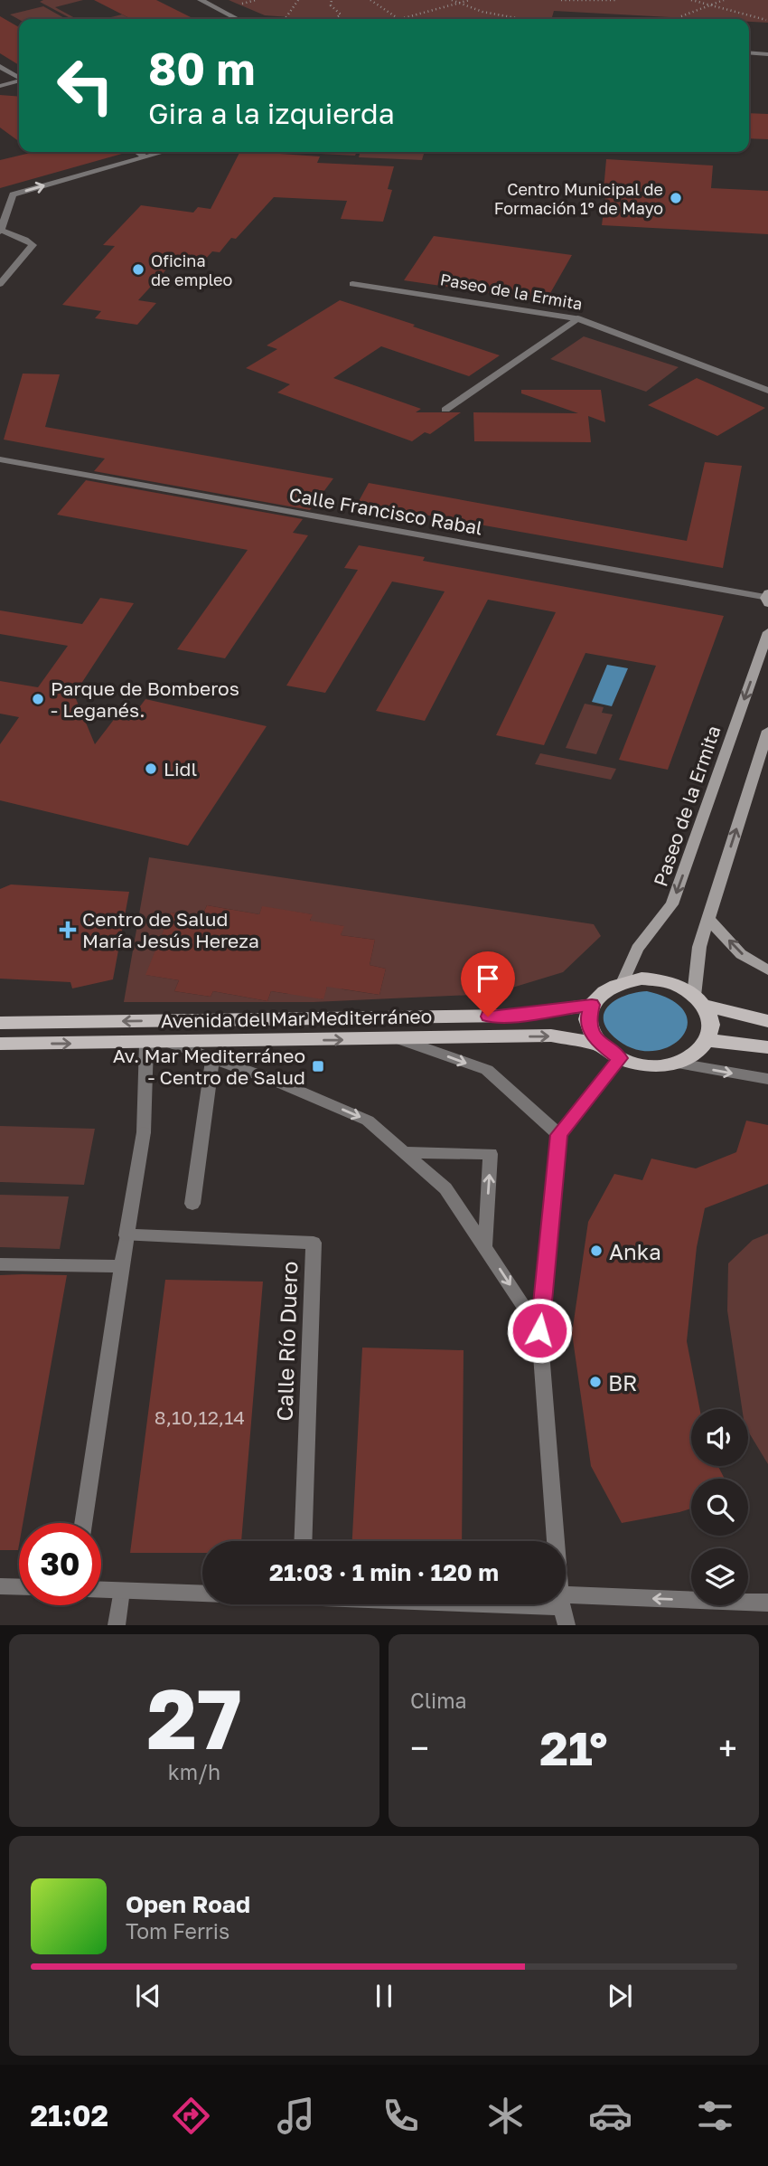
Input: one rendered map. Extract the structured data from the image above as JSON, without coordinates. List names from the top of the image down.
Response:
{
  "streets": {
    "main road": ["Paseo de la Ermita", "Avenida del Mar Mediterráneo"],
    "street": ["Calle Francisco Rabal", "Calle Río Duero"]
  },
  "crossings": [
    ["Paseo de la Ermita", "Avenida del Mar Mediterráneo"]
  ],
  "one_way": ["Paseo de la Ermita"],
  "places": {
    "other": [
      "Centro Municipal de Formación 1º de Mayo",
      "Oficina de empleo",
      "Parque de Bomberos - Leganés.",
      "Lidl",
      "Anka",
      "BR"
    ],
    "health": ["Centro de Salud María Jesús Hereza"],
    "transit": ["Av. Mar Mediterráneo - Centro de Salud"]
  },
  "house_numbers": ["8,10,12,14"],
  "page": {
    "turn": ["80 m", "Gira a la izquierda"],
    "limit": "30",
    "trip": "21:03 · 1 min · 120 m",
    "tile": [
      ["27", "km/h"],
      "Clima"
    ],
    "heat": ["−", "21°", "+"],
    "song": ["Open Road", "Tom Ferris"],
    "tabs": "21:02"
  }
}
